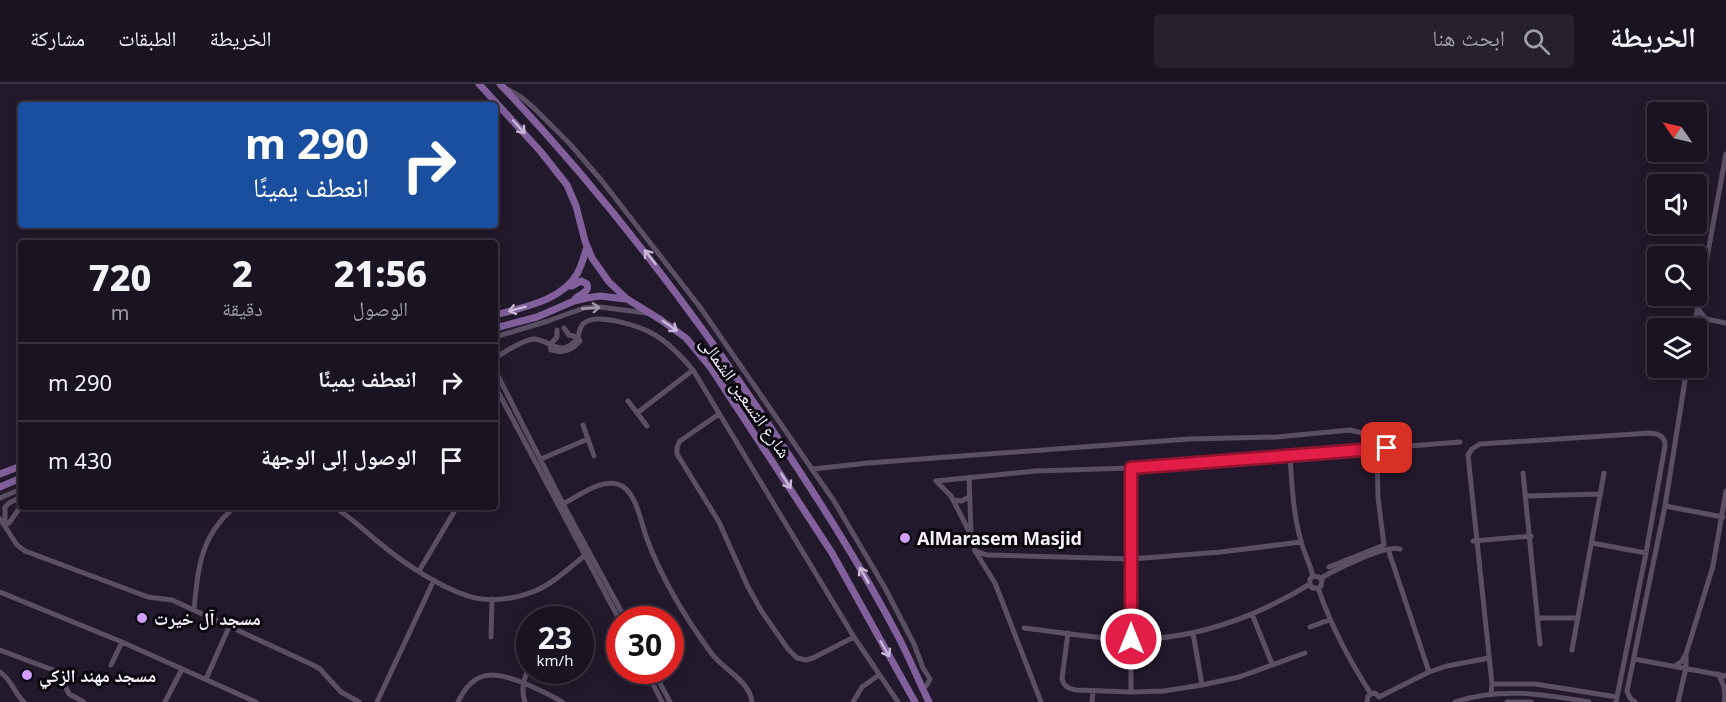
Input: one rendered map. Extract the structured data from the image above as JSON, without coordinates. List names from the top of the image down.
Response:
{
  "streets": {
    "main road": ["شارع التسعين الشمالى"]
  },
  "places": ["AlMarasem Masjid", "مسجد آل خيرت", "مسجد مهند الزكي"],
  "north": "top left",
  "page": {
    "header": "الخريطة",
    "search": "ابحث هنا",
    "nav": ["الخريطة", "الطبقات", "مشاركة"],
    "turn": ["290 m", "انعطف يمينًا"],
    "eta": [
      "21:56",
      "الوصول",
      "2",
      "دقيقة",
      "720",
      "m"
    ],
    "list": [
      {
        "name": "انعطف يمينًا",
        "value": "290 m"
      },
      {
        "name": "الوصول إلى الوجهة",
        "value": "430 m"
      }
    ],
    "speed": "23 km/h",
    "limit": "30"
  }
}
